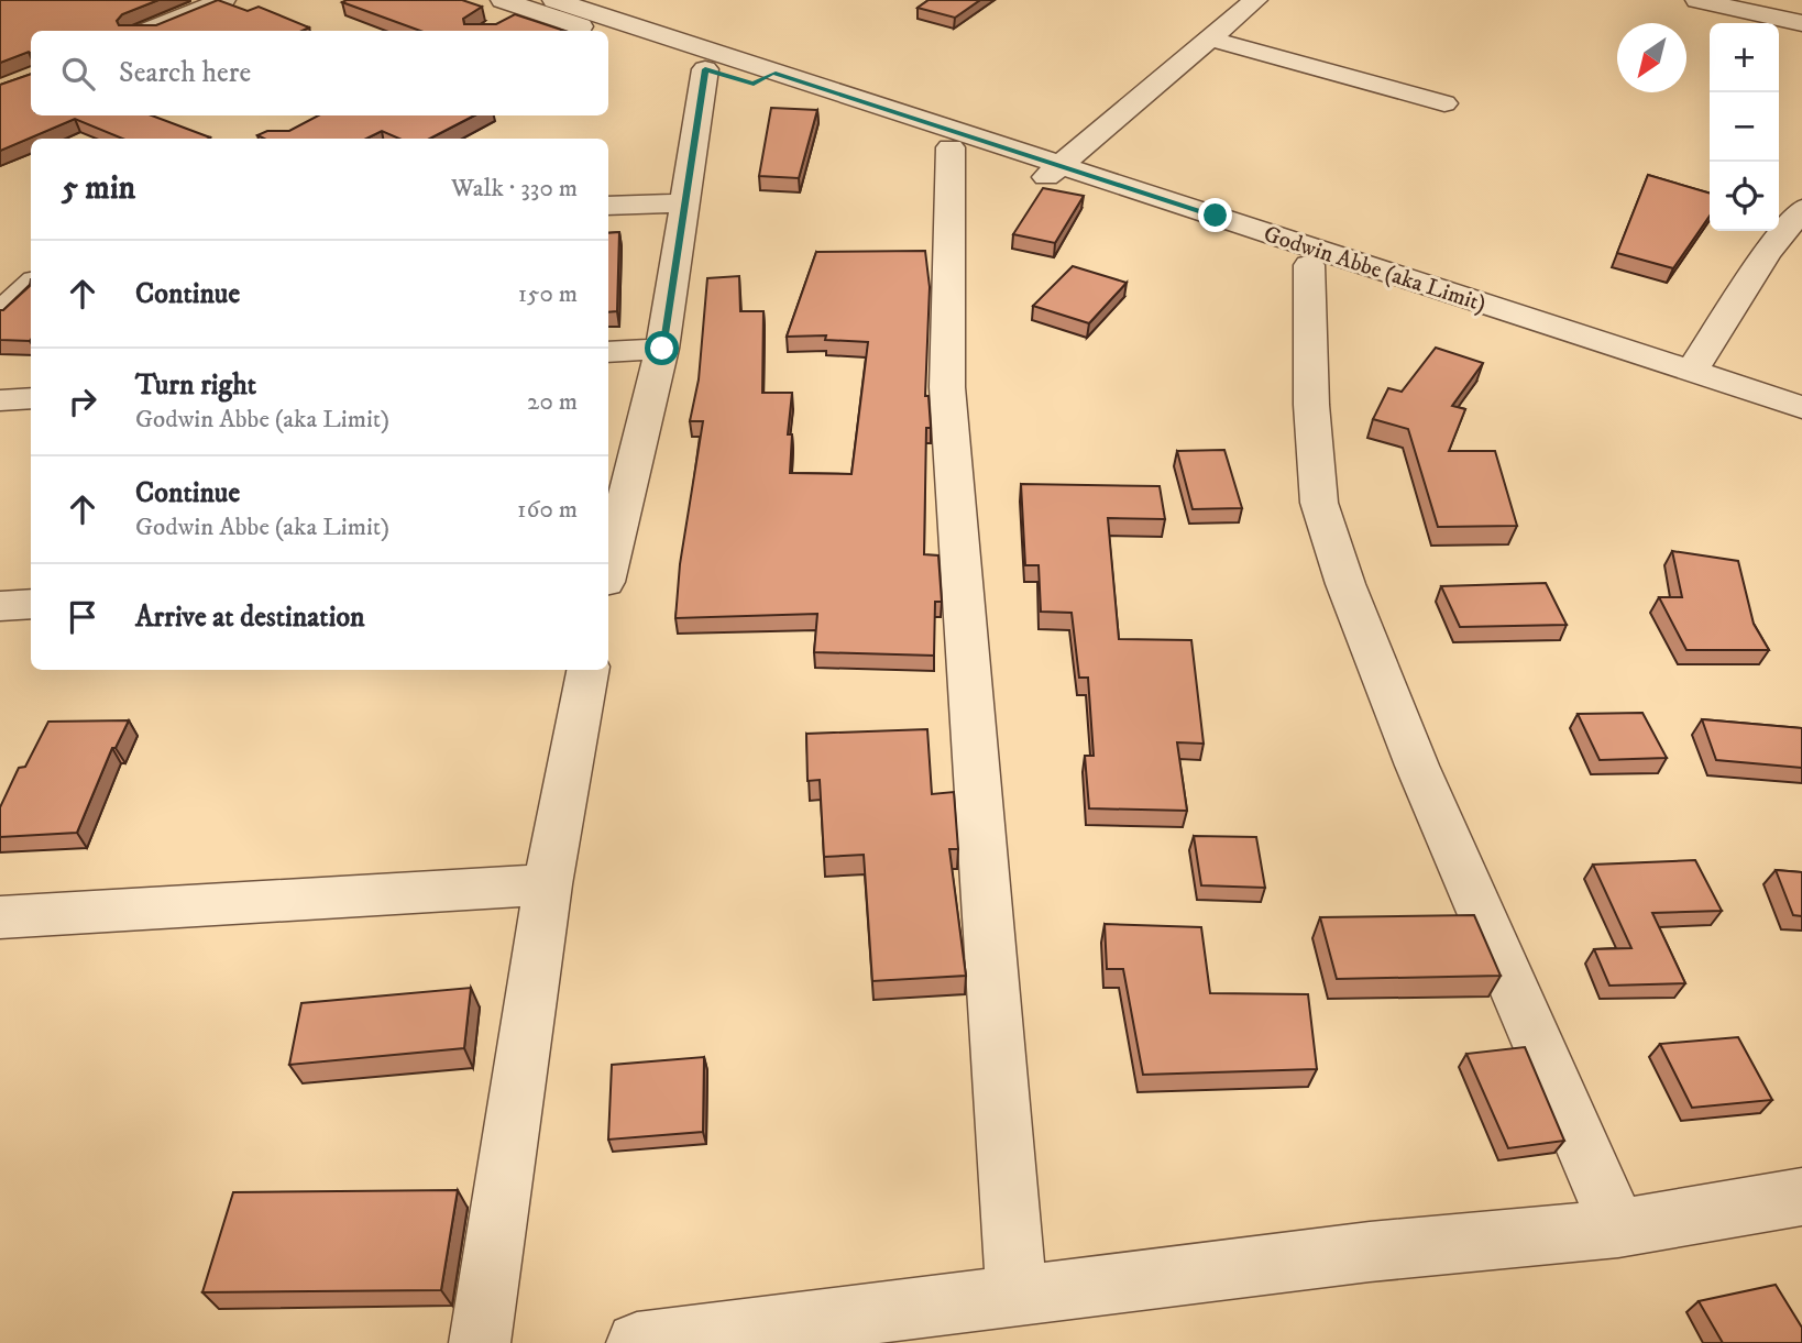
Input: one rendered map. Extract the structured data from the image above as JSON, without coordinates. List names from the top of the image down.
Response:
{
  "streets": {
    "street": ["Godwin Abbe (aka Limit)"]
  },
  "north": "bottom left",
  "page": {
    "map_buttons": ["+", "−"],
    "search": "Search here",
    "heading": ["5 min", "Walk · 330 m"],
    "list": [
      ["Continue", "150 m"],
      ["Turn right", "Godwin Abbe (aka Limit)", "20 m"],
      ["Continue", "Godwin Abbe (aka Limit)", "160 m"],
      "Arrive at destination"
    ]
  }
}
